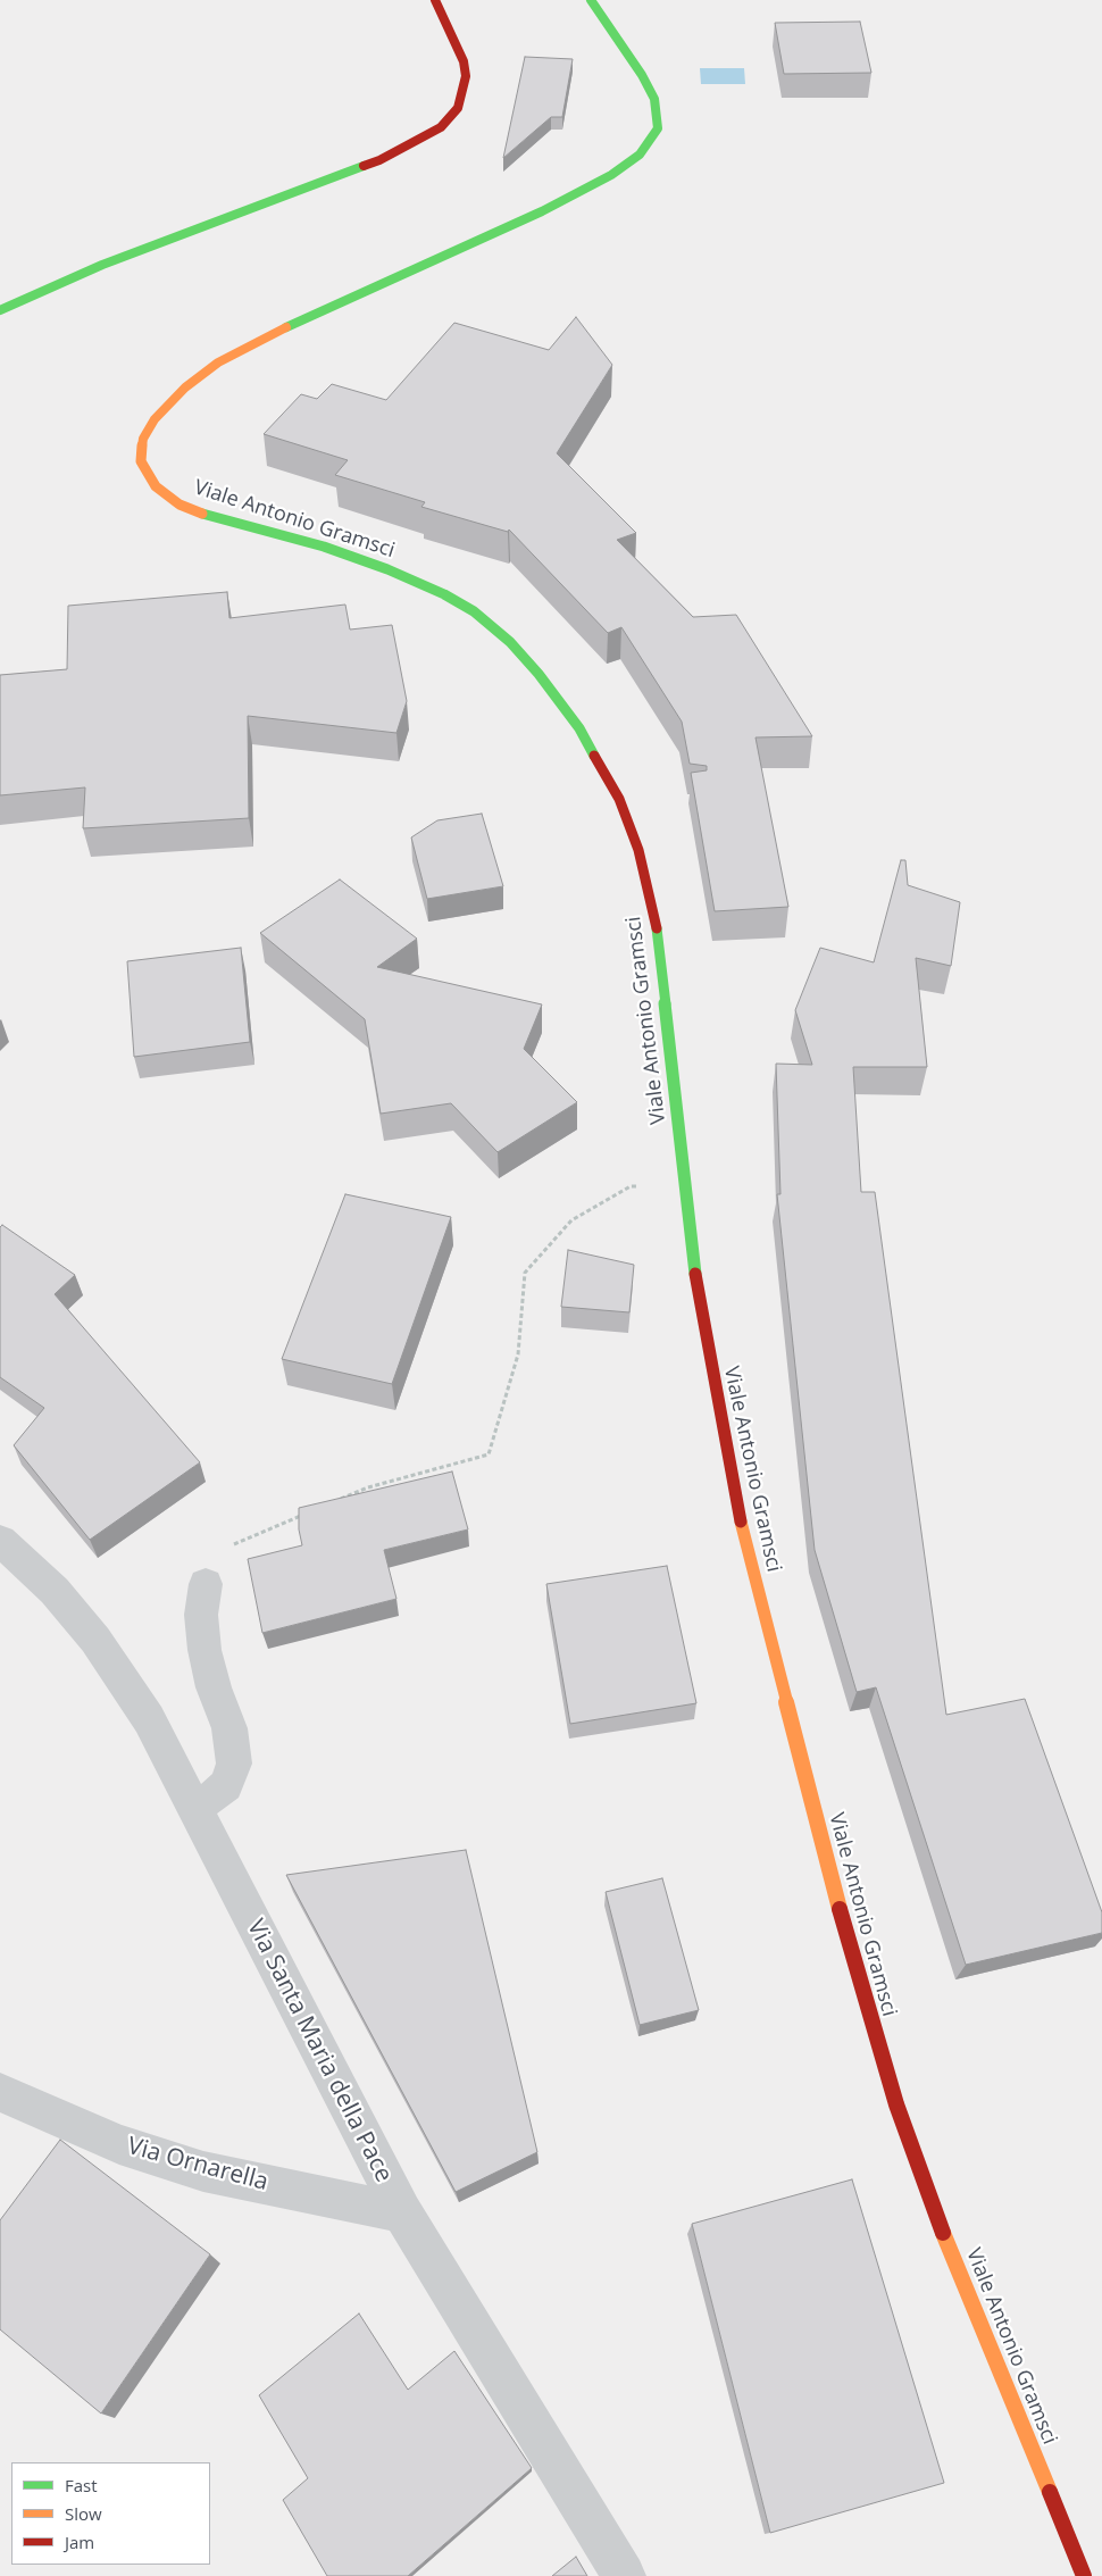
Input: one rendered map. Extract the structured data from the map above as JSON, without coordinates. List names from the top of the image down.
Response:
{
  "streets": {
    "street": ["Viale Antonio Gramsci", "Via Santa Maria della Pace", "Via Ornarella"]
  },
  "crossings": [
    ["Via Santa Maria della Pace", "Via Ornarella"]
  ],
  "legend": ["Fast", "Slow", "Jam"]
}
